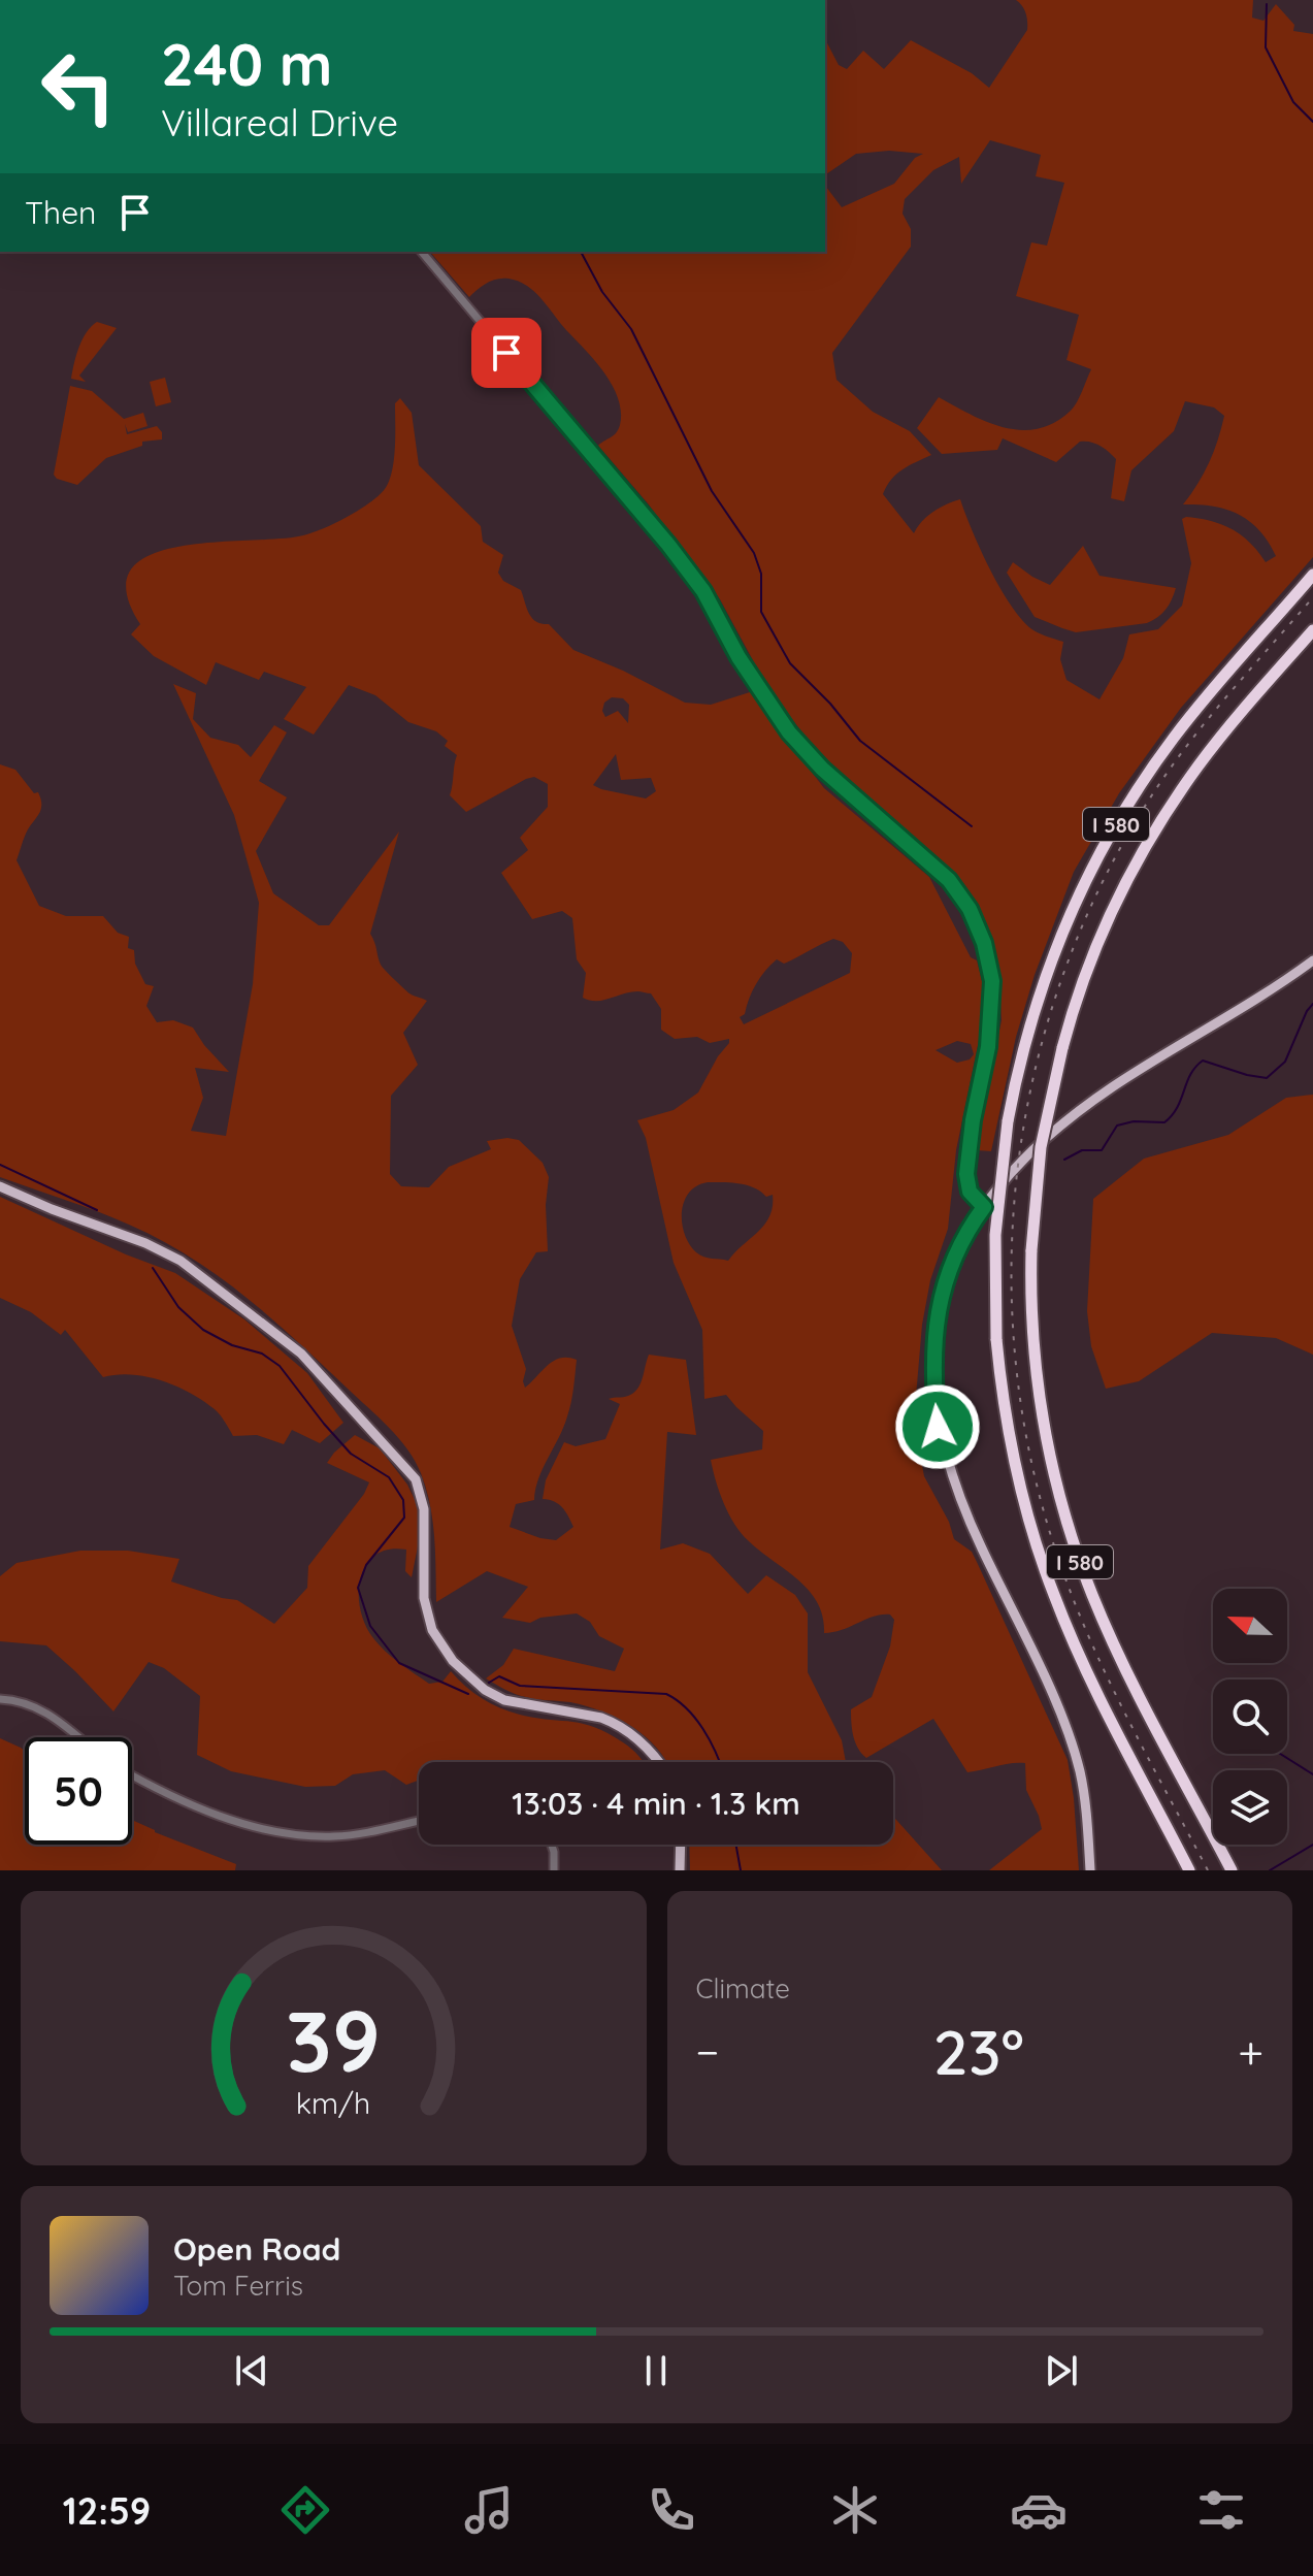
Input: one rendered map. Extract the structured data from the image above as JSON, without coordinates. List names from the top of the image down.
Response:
{
  "streets": {
    "highway": ["I 580"]
  },
  "north": "left",
  "page": {
    "turn": ["240 m", "Villareal Drive"],
    "then": "Then",
    "limit": "50",
    "trip": "13:03 · 4 min · 1.3 km",
    "tile": "Climate",
    "heat": ["−", "23°", "+"],
    "song": ["Open Road", "Tom Ferris"],
    "tabs": "12:59",
    "gauge": ["39", "km/h"]
  }
}
